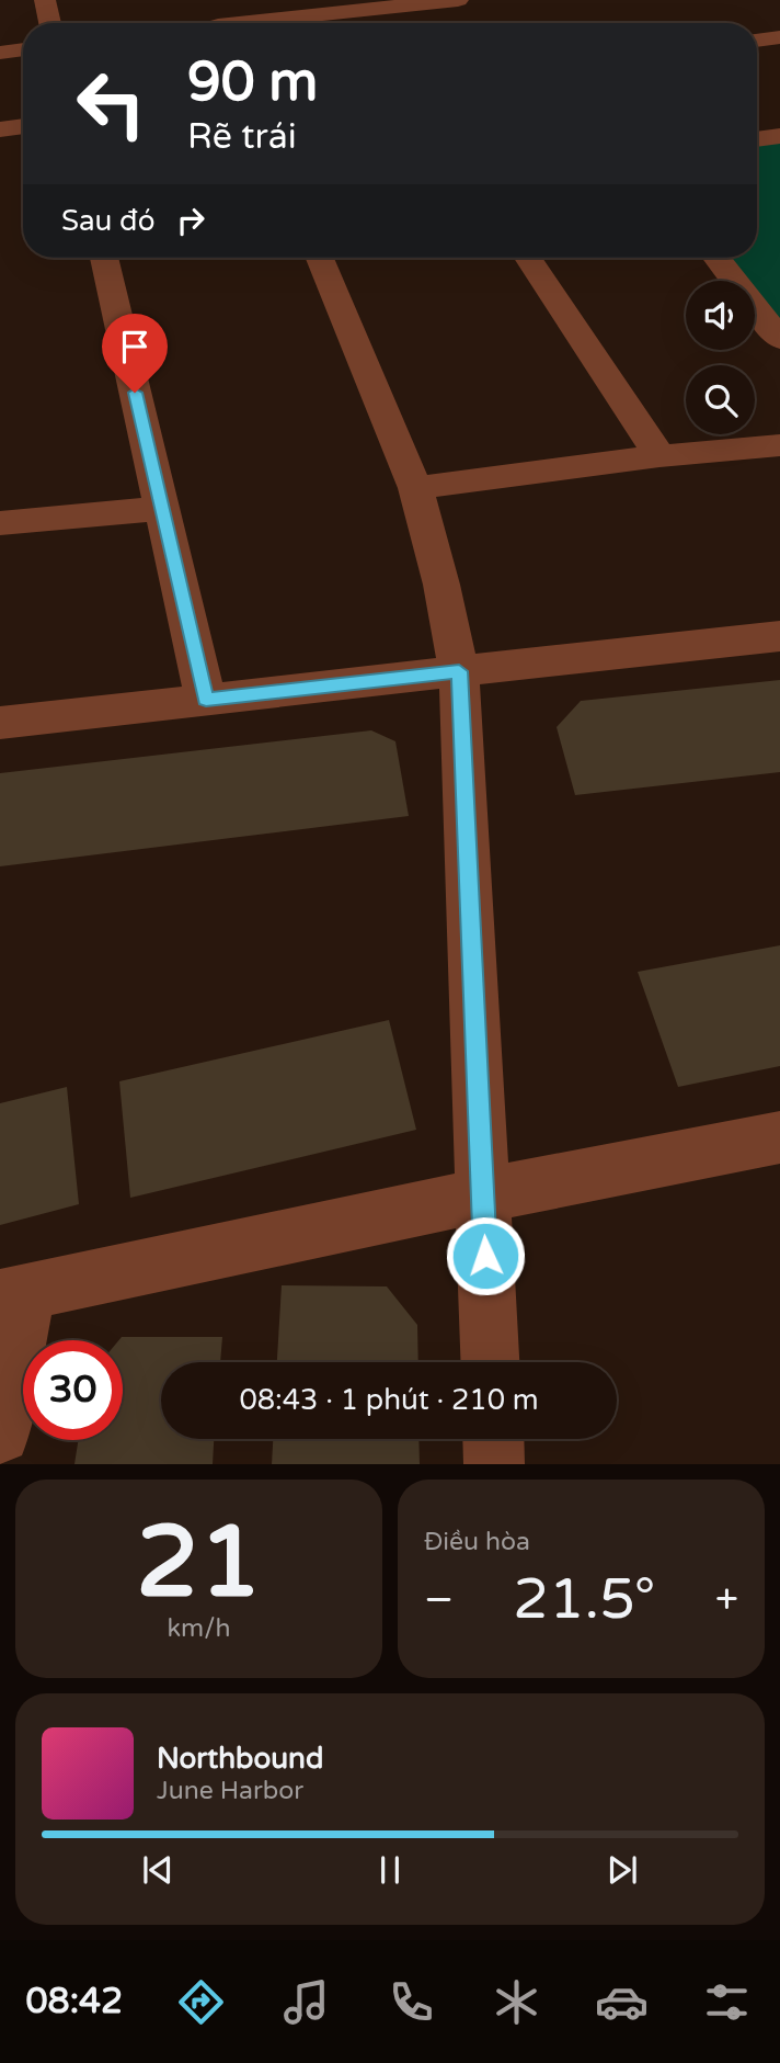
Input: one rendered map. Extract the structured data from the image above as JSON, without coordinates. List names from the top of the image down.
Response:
{
  "page": {
    "turn": ["90 m", "Rẽ trái"],
    "then": "Sau đó",
    "limit": "30",
    "trip": "08:43 · 1 phút · 210 m",
    "tile": [
      ["21", "km/h"],
      "Điều hòa"
    ],
    "heat": ["−", "21.5°", "+"],
    "song": ["Northbound", "June Harbor"],
    "tabs": "08:42"
  }
}
